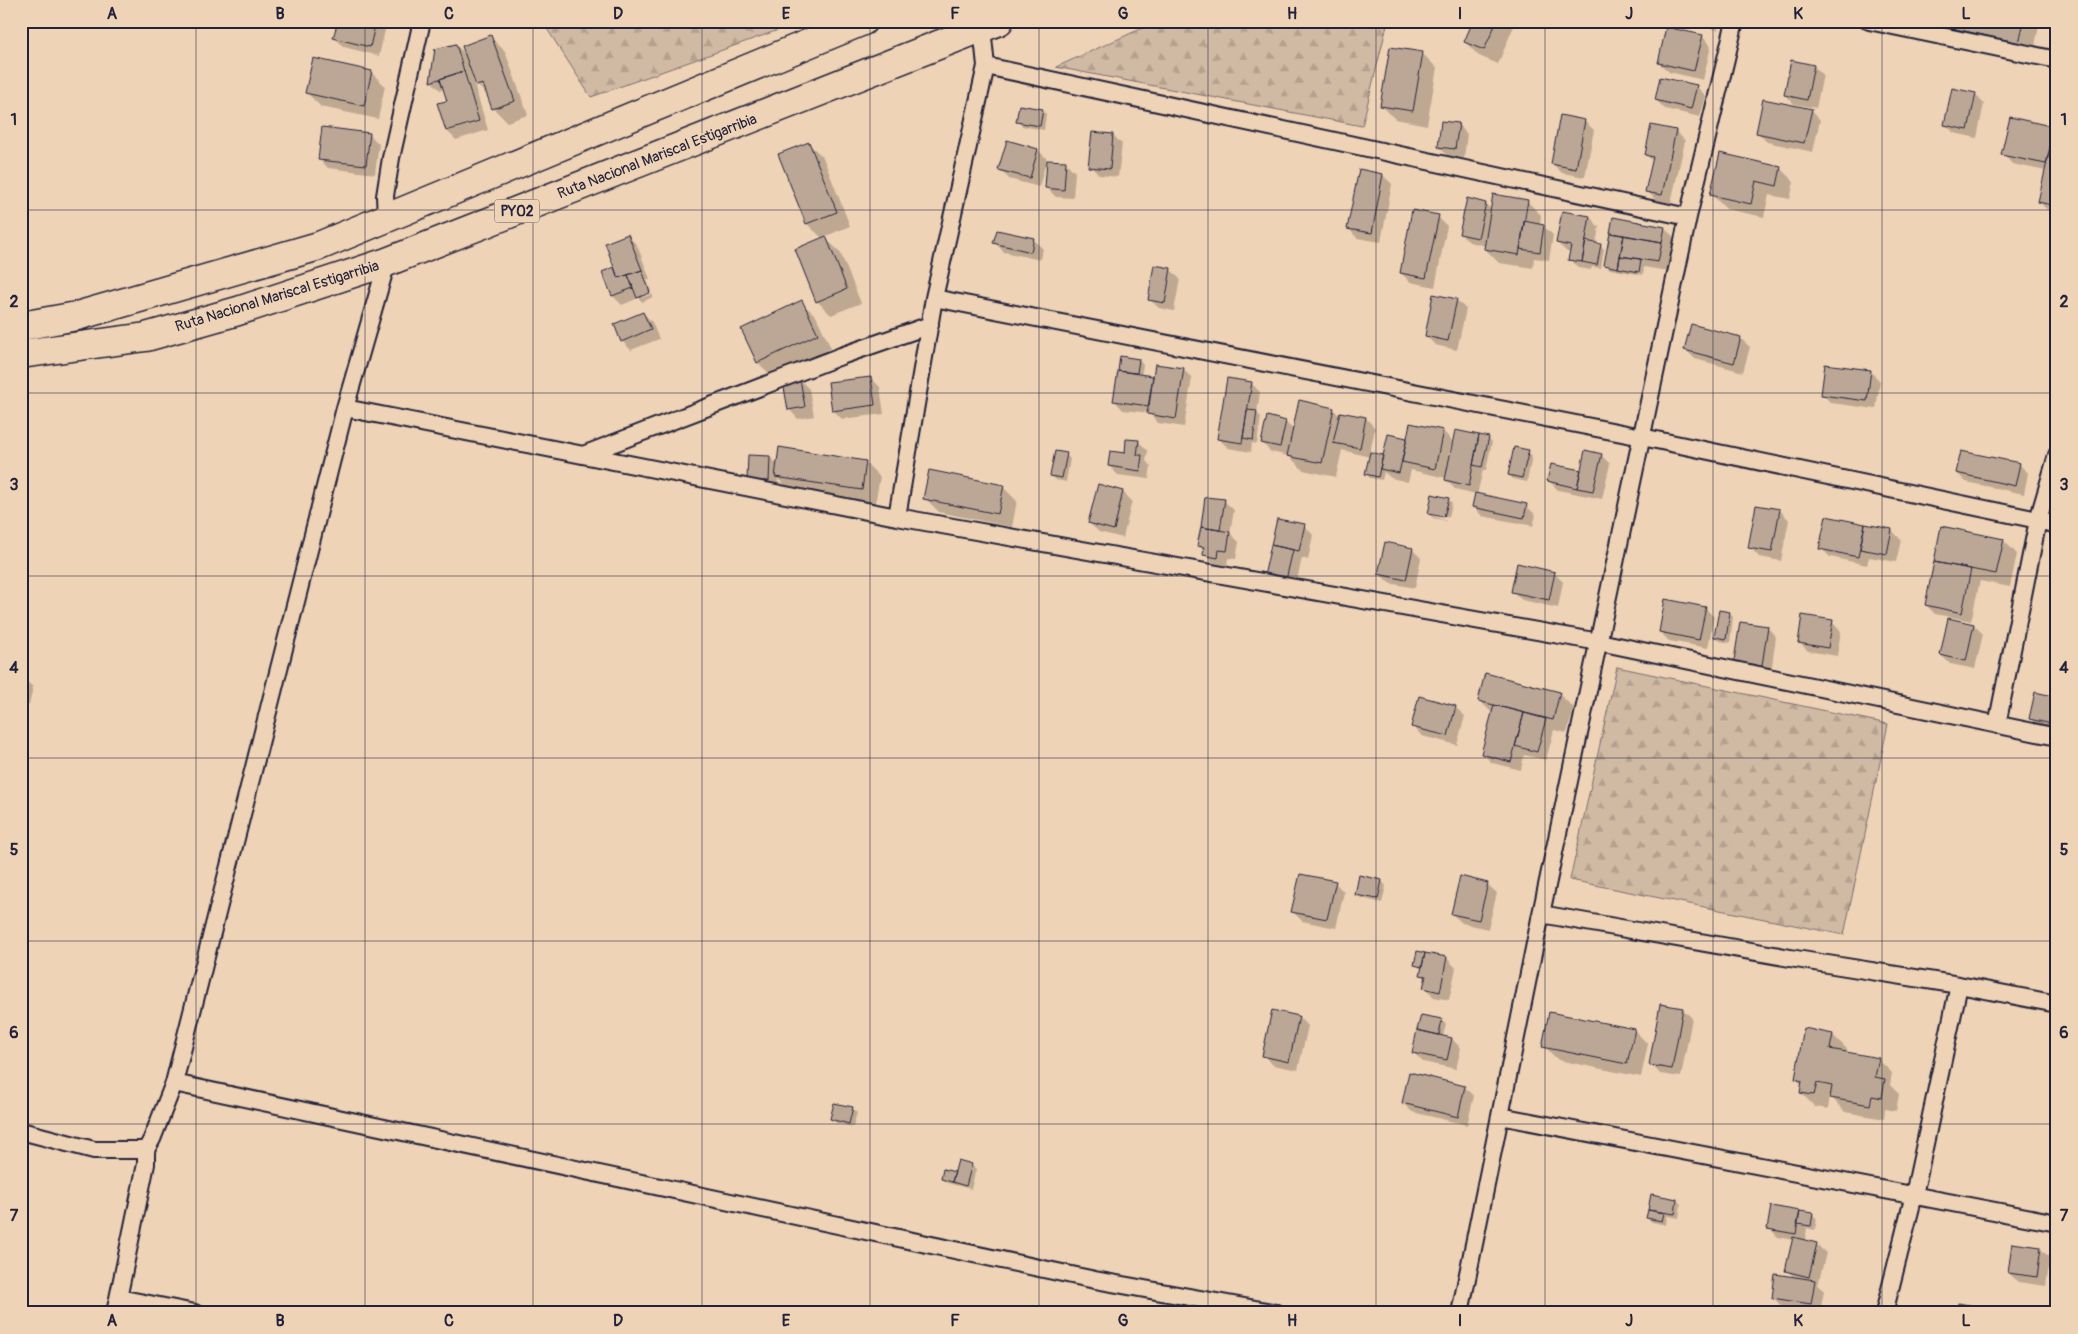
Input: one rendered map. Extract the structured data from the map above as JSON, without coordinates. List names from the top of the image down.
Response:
{
  "streets": {
    "highway": ["Ruta Nacional Mariscal Estigarribia", "PY02"]
  },
  "grid": {
    "columns": [
      "A",
      "B",
      "C",
      "D",
      "E",
      "F",
      "G",
      "H",
      "I",
      "J",
      "K",
      "L"
    ],
    "rows": [
      "1",
      "2",
      "3",
      "4",
      "5",
      "6",
      "7"
    ]
  }
}
